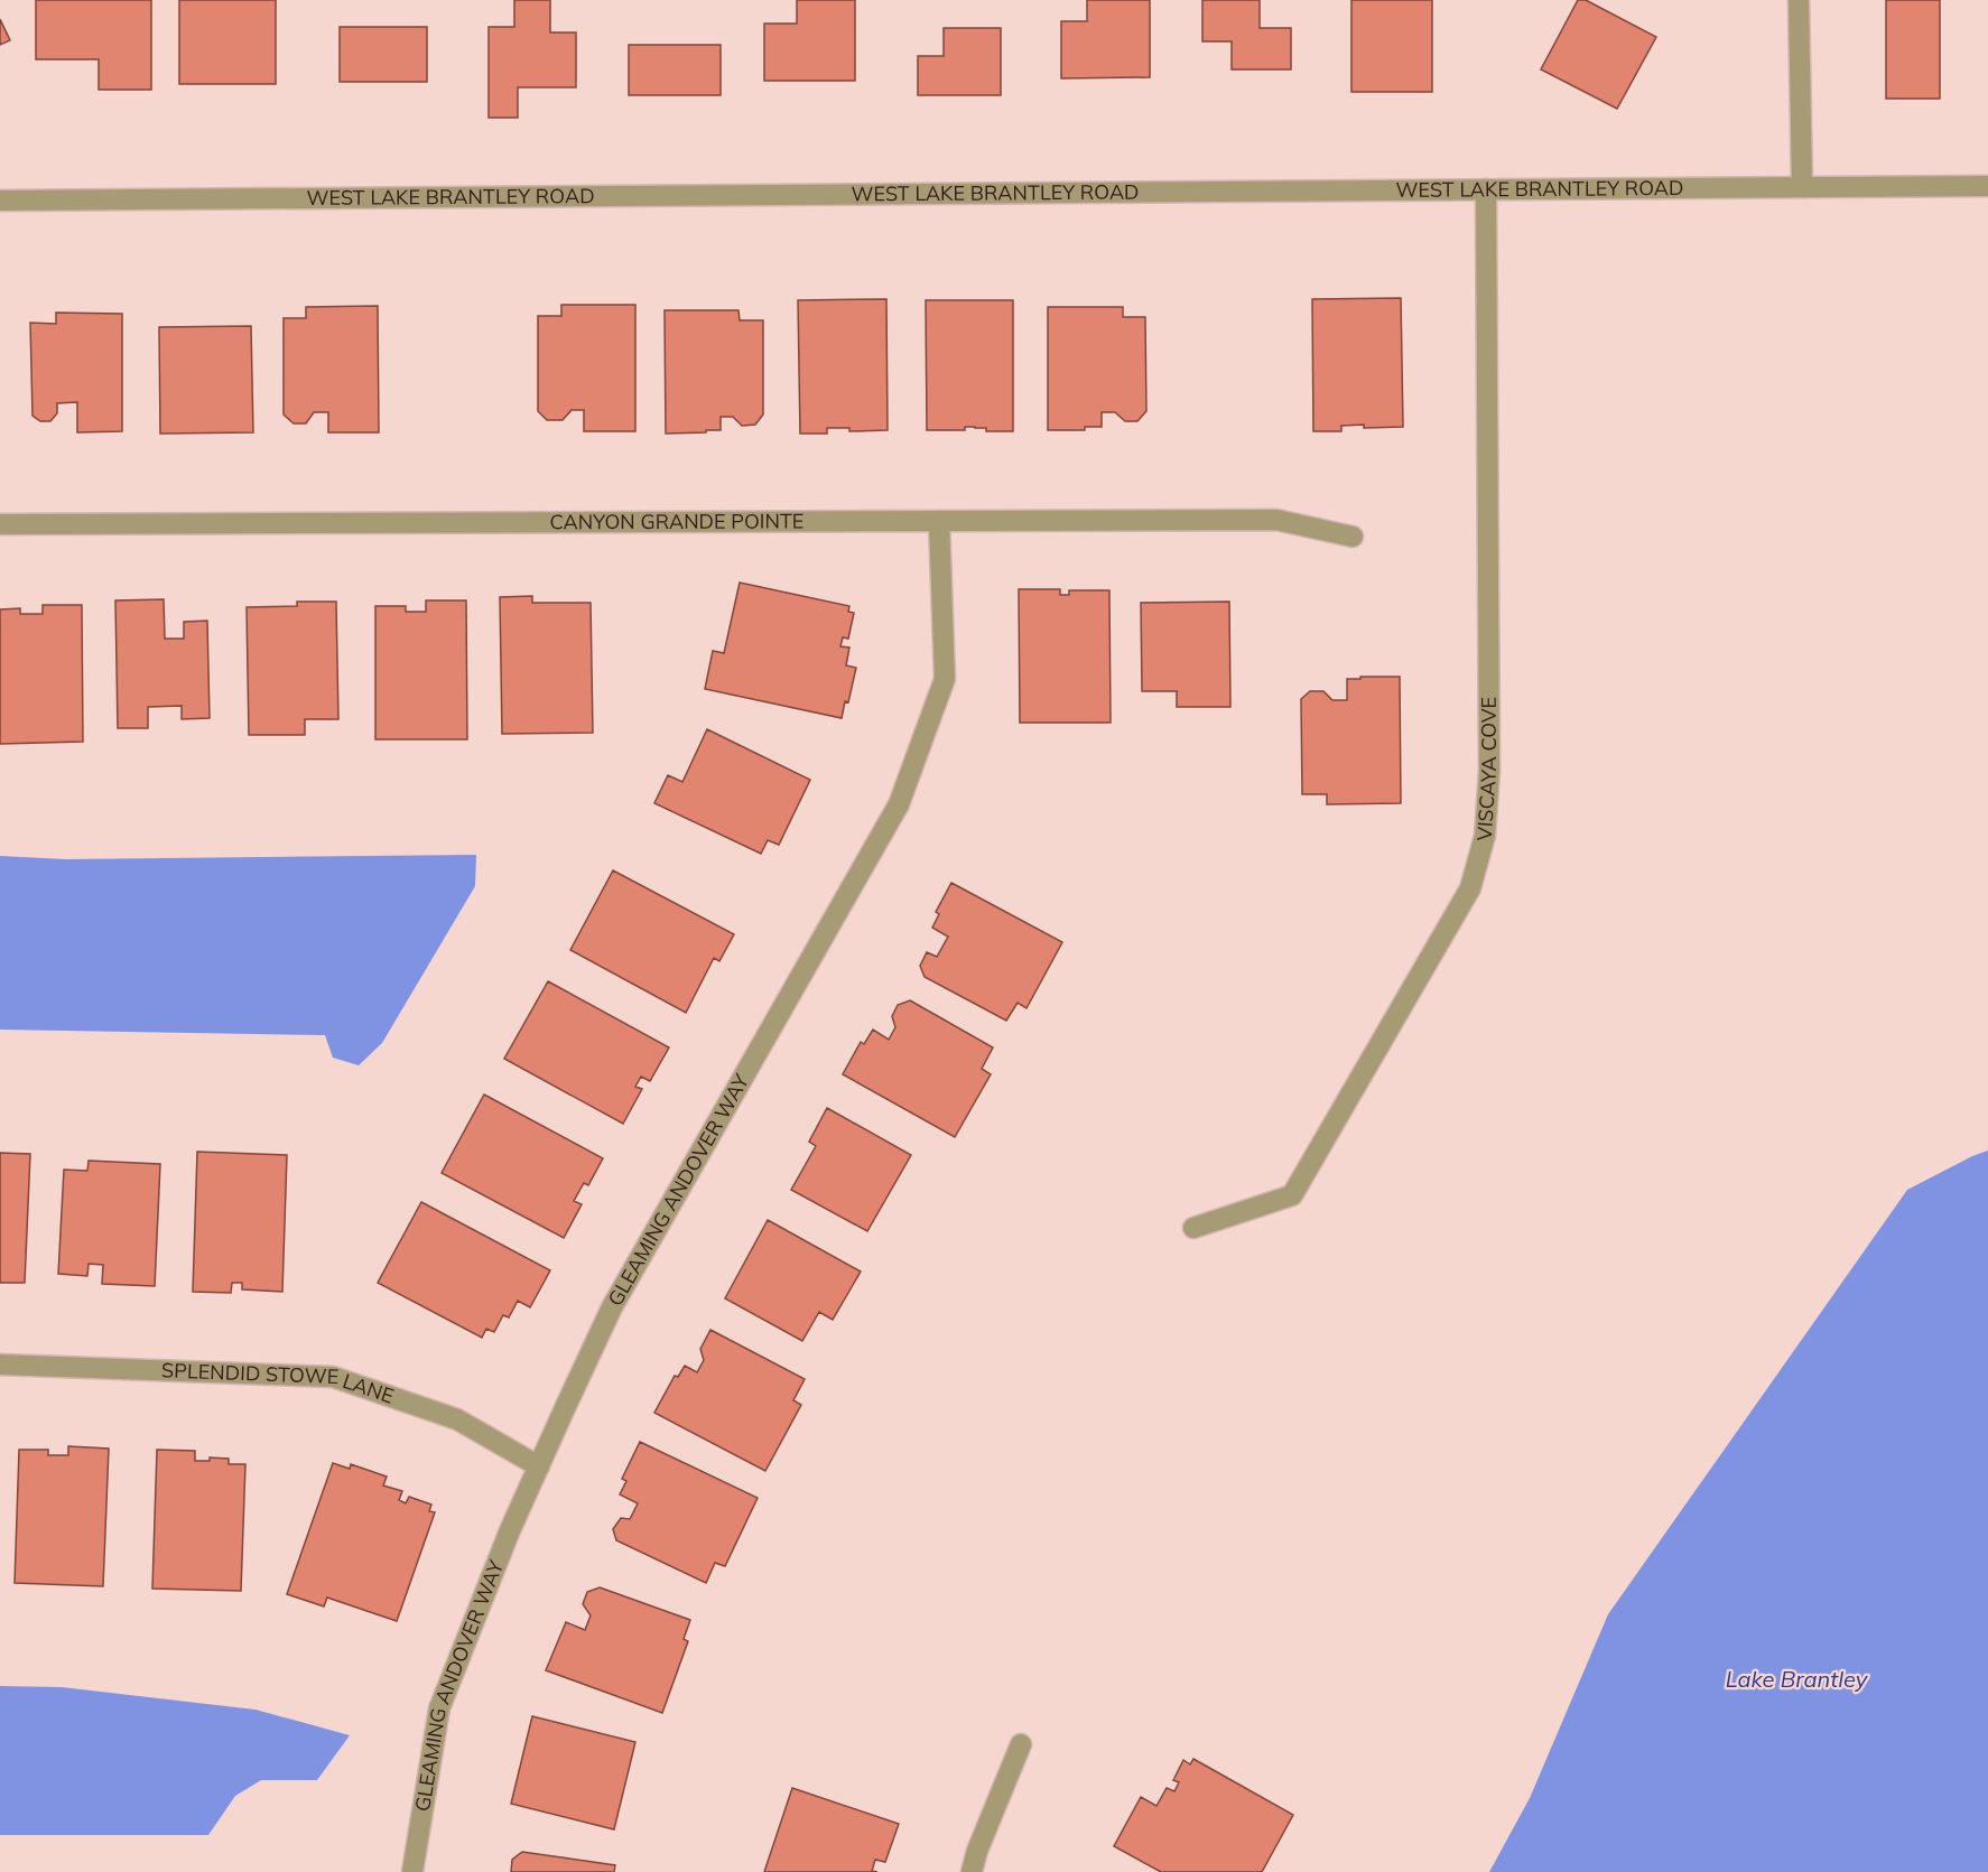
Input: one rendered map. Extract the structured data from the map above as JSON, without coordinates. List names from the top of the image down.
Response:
{
  "streets": {
    "street": [
      "WEST LAKE BRANTLEY ROAD",
      "CANYON GRANDE POINTE",
      "VISCAYA COVE",
      "GLEAMING ANDOVER WAY",
      "SPLENDID STOWE LANE"
    ]
  },
  "crossings": [
    ["WEST LAKE BRANTLEY ROAD", "VISCAYA COVE"],
    ["CANYON GRANDE POINTE", "GLEAMING ANDOVER WAY"],
    ["GLEAMING ANDOVER WAY", "SPLENDID STOWE LANE"]
  ],
  "water": ["Lake Brantley"]
}
